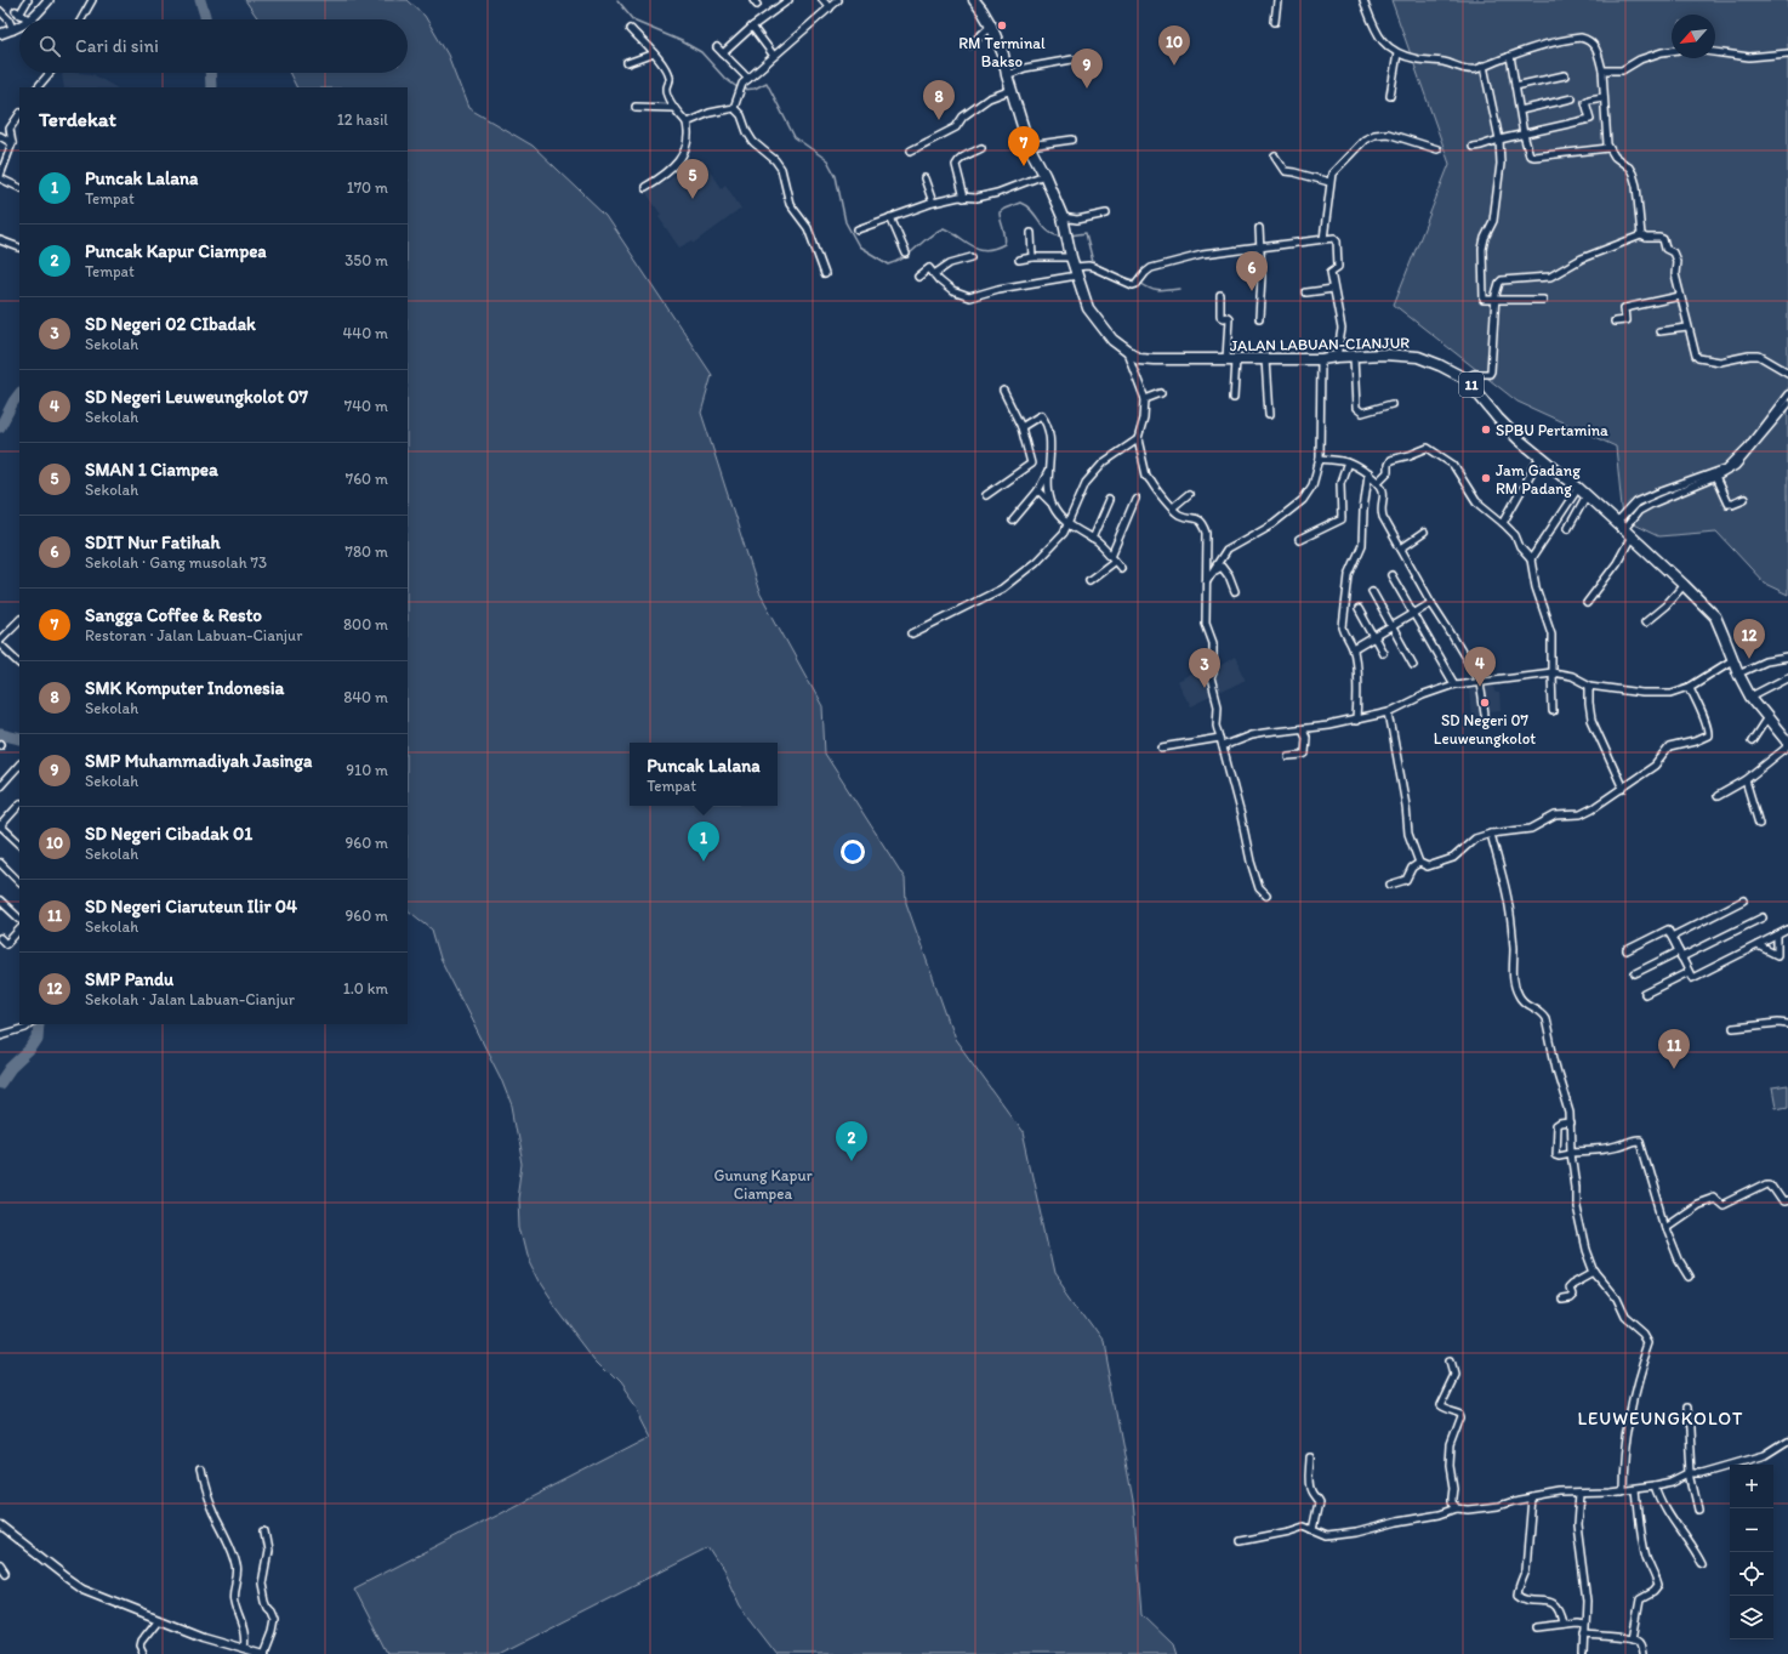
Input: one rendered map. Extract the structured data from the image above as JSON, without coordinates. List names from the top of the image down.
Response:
{
  "streets": {
    "highway": ["JALAN LABUAN-CIANJUR", "11"]
  },
  "districts": ["LEUWEUNGKOLOT"],
  "parks": ["Gunung Kapur Ciampea"],
  "places": [
    "RM Terminal Bakso",
    "SPBU Pertamina",
    "Jam Gadang RM Padang",
    "SD Negeri 07 Leuweungkolot"
  ],
  "north": "bottom left",
  "page": {
    "search": "Cari di sini",
    "pins": [
      "10",
      "9",
      "8",
      "7",
      "5",
      "6",
      "12",
      "4",
      "3",
      "1",
      "11",
      "2"
    ],
    "heading": ["Terdekat", "12 hasil"],
    "list": [
      {
        "mark": "1",
        "name": "Puncak Lalana",
        "note": "Tempat",
        "value": "170 m"
      },
      {
        "mark": "2",
        "name": "Puncak Kapur Ciampea",
        "note": "Tempat",
        "value": "350 m"
      },
      {
        "mark": "3",
        "name": "SD Negeri 02 CIbadak",
        "note": "Sekolah",
        "value": "440 m"
      },
      {
        "mark": "4",
        "name": "SD Negeri Leuweungkolot 07",
        "note": "Sekolah",
        "value": "740 m"
      },
      {
        "mark": "5",
        "name": "SMAN 1 Ciampea",
        "note": "Sekolah",
        "value": "760 m"
      },
      {
        "mark": "6",
        "name": "SDIT Nur Fatihah",
        "note": "Sekolah · Gang musolah 73",
        "value": "780 m"
      },
      {
        "mark": "7",
        "name": "Sangga Coffee & Resto",
        "note": "Restoran · Jalan Labuan-Cianjur",
        "value": "800 m"
      },
      {
        "mark": "8",
        "name": "SMK Komputer Indonesia",
        "note": "Sekolah",
        "value": "840 m"
      },
      {
        "mark": "9",
        "name": "SMP Muhammadiyah Jasinga",
        "note": "Sekolah",
        "value": "910 m"
      },
      {
        "mark": "10",
        "name": "SD Negeri Cibadak 01",
        "note": "Sekolah",
        "value": "960 m"
      },
      {
        "mark": "11",
        "name": "SD Negeri Ciaruteun Ilir 04",
        "note": "Sekolah",
        "value": "960 m"
      },
      {
        "mark": "12",
        "name": "SMP Pandu",
        "note": "Sekolah · Jalan Labuan-Cianjur",
        "value": "1.0 km"
      }
    ],
    "popup": ["Puncak Lalana", "Tempat"],
    "map_buttons": ["+", "−"]
  }
}
